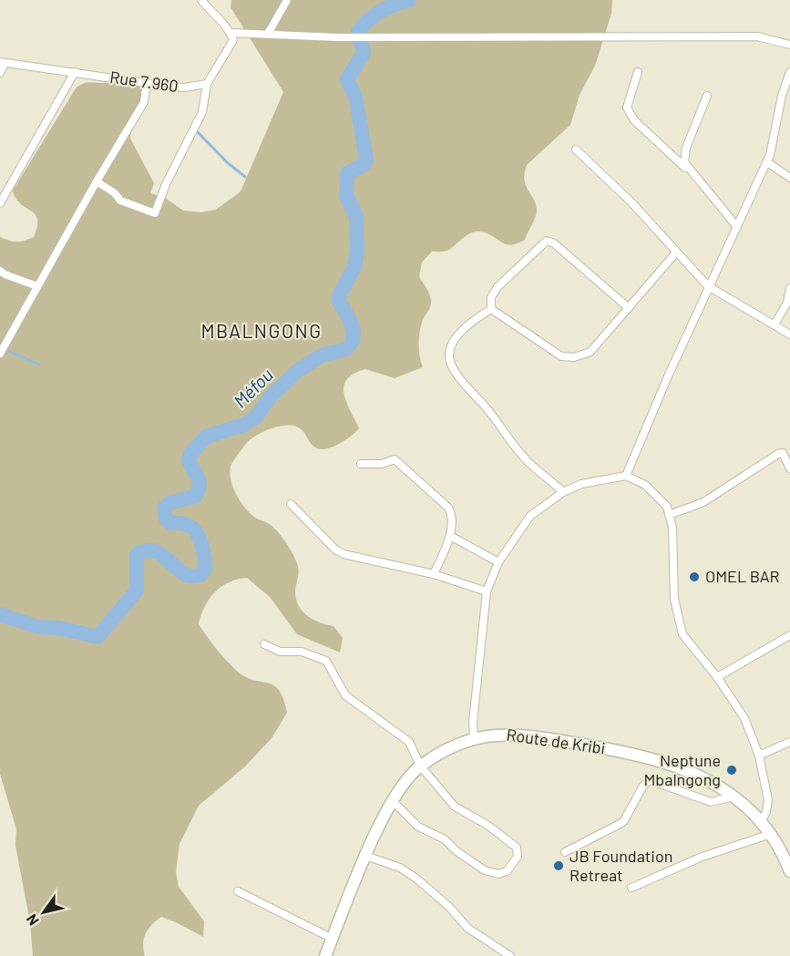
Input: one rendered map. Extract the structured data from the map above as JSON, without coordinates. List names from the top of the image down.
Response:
{
  "streets": {
    "main road": ["Route de Kribi"],
    "street": ["Rue 7.960"]
  },
  "districts": ["MBALNGONG"],
  "water": ["Méfou"],
  "places": ["OMEL BAR", "Neptune Mbalngong", "JB Foundation Retreat"],
  "north": "bottom left"
}
